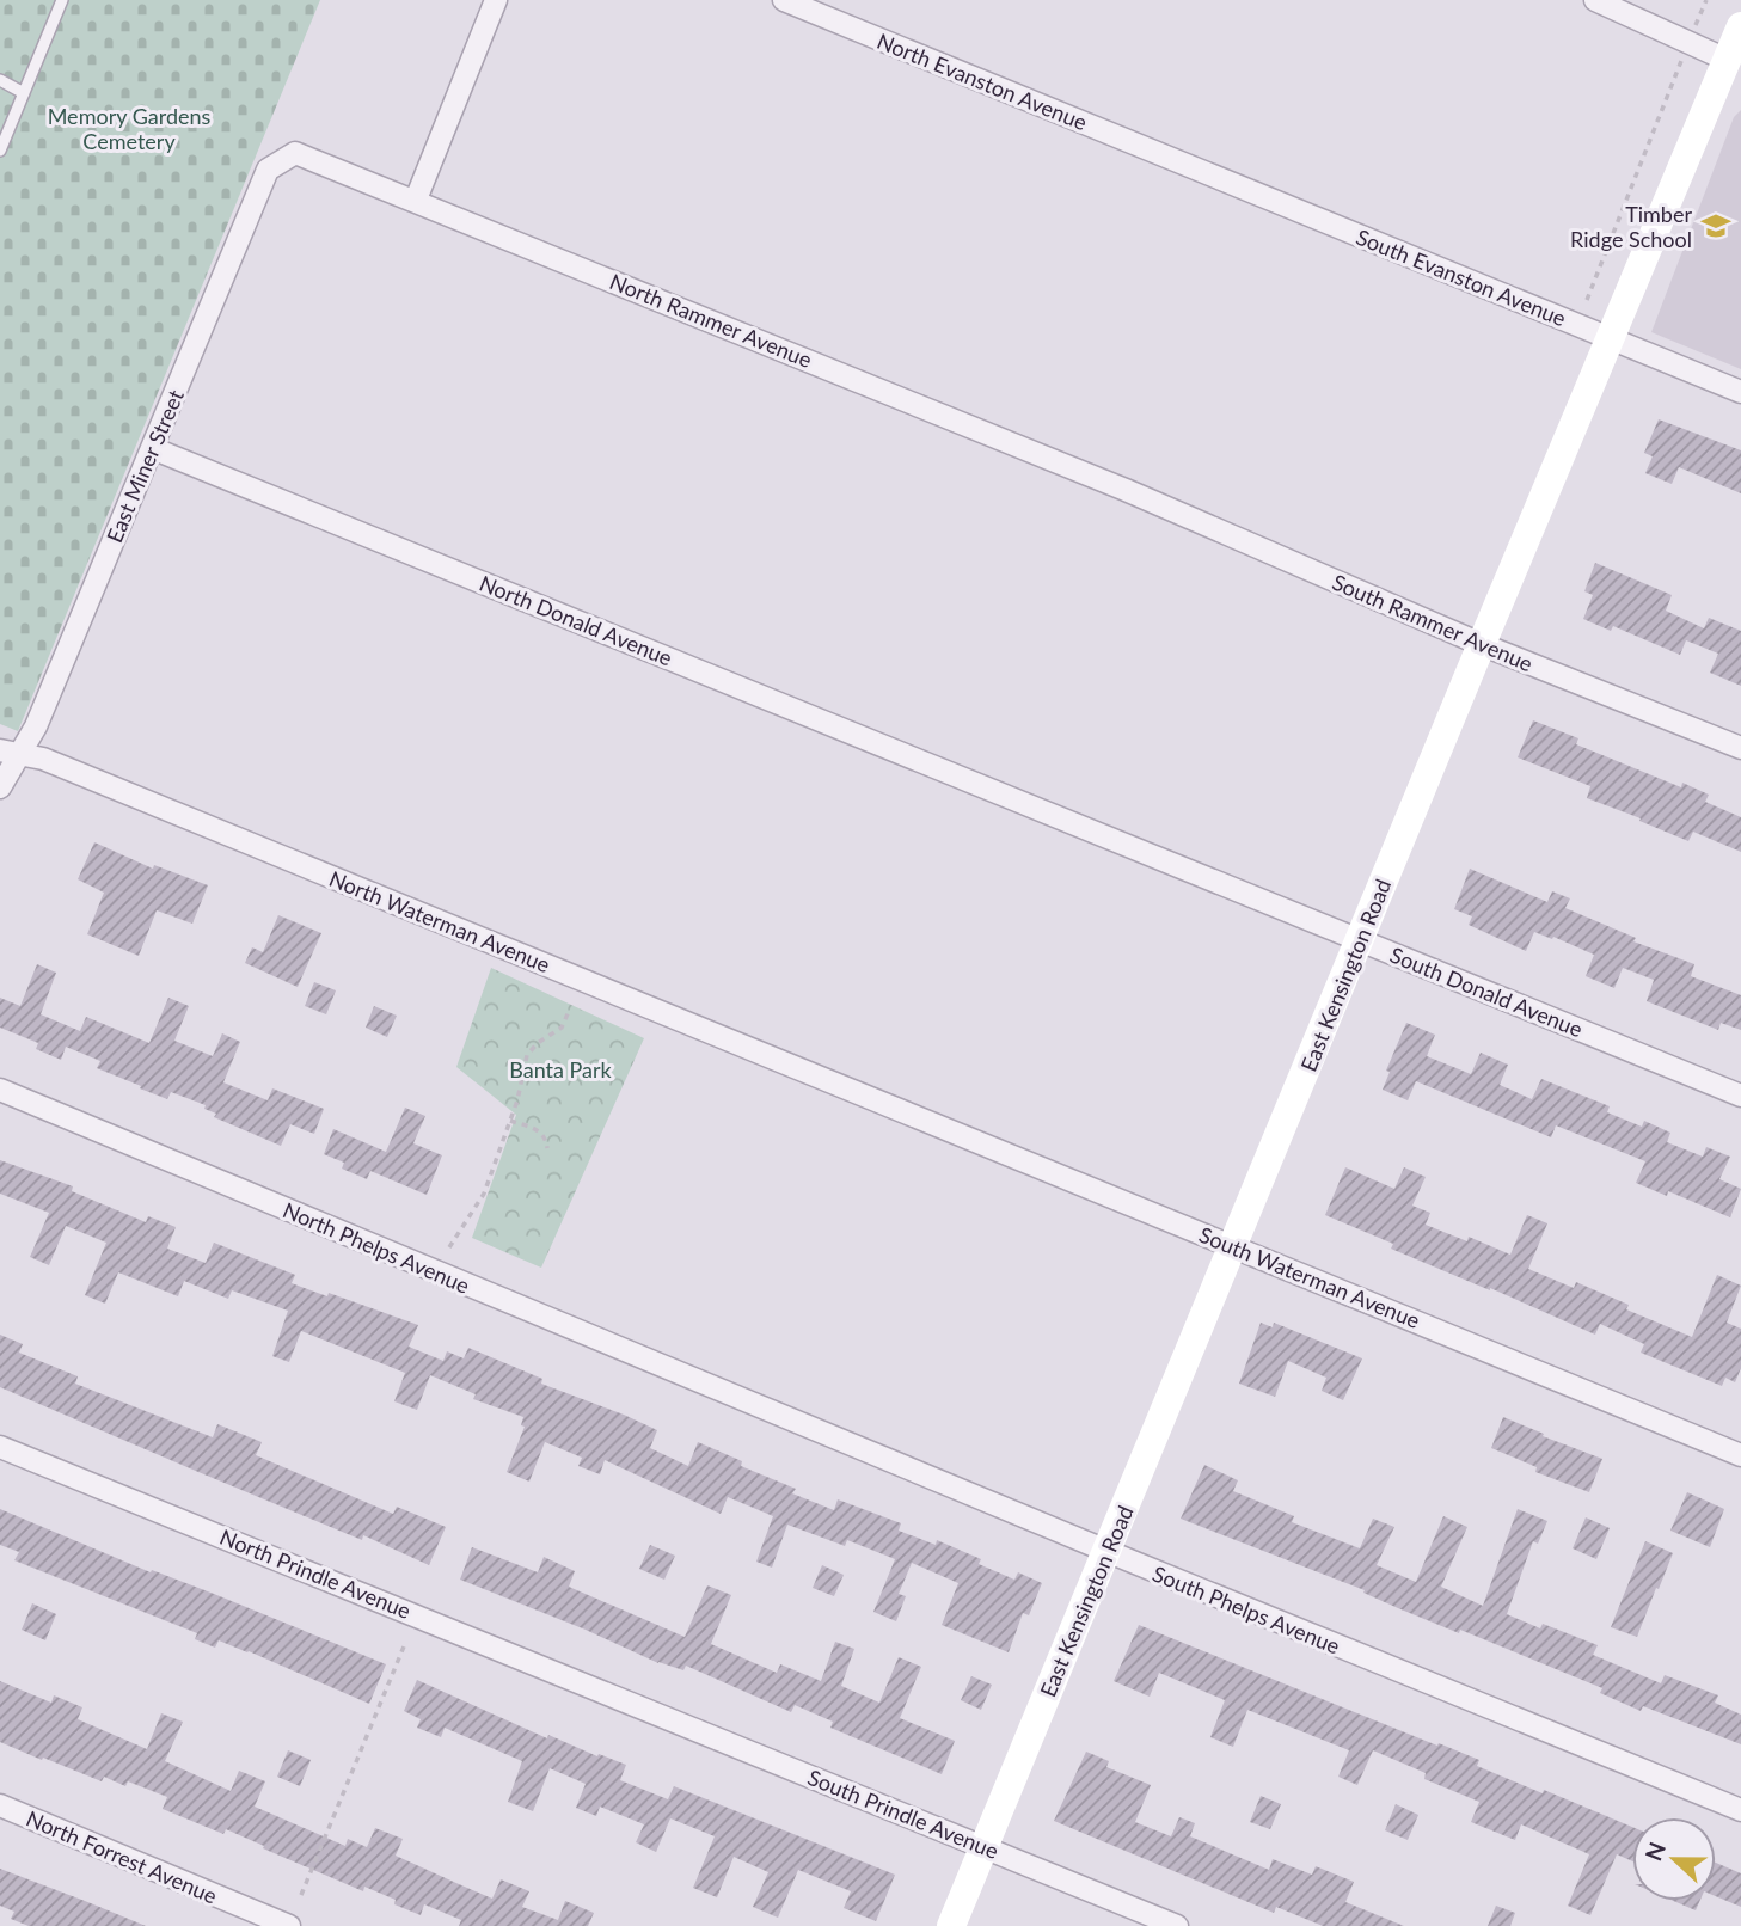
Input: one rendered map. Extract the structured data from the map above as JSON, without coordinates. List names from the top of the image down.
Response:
{
  "streets": {
    "main road": ["East Kensington Road"],
    "street": [
      "North Evanston Avenue",
      "South Evanston Avenue",
      "North Rammer Avenue",
      "East Miner Street",
      "North Donald Avenue",
      "South Rammer Avenue",
      "North Waterman Avenue",
      "South Donald Avenue",
      "North Phelps Avenue",
      "South Waterman Avenue",
      "North Prindle Avenue",
      "South Phelps Avenue",
      "South Prindle Avenue",
      "North Forrest Avenue"
    ]
  },
  "crossings": [
    ["North Evanston Avenue", "South Evanston Avenue"],
    ["South Evanston Avenue", "East Kensington Road"],
    ["North Rammer Avenue", "East Miner Street"],
    ["North Rammer Avenue", "South Rammer Avenue"],
    ["East Miner Street", "North Donald Avenue"],
    ["East Miner Street", "North Waterman Avenue"],
    ["North Donald Avenue", "South Donald Avenue"],
    ["South Rammer Avenue", "East Kensington Road"],
    ["North Waterman Avenue", "South Waterman Avenue"],
    ["East Kensington Road", "South Donald Avenue"],
    ["East Kensington Road", "South Waterman Avenue"],
    ["East Kensington Road", "South Phelps Avenue"],
    ["East Kensington Road", "South Prindle Avenue"],
    ["North Phelps Avenue", "South Phelps Avenue"],
    ["North Prindle Avenue", "South Prindle Avenue"]
  ],
  "parks": ["Memory Gardens Cemetery", "Banta Park"],
  "places": {
    "school or university": ["Timber Ridge School"]
  },
  "north": "left"
}
